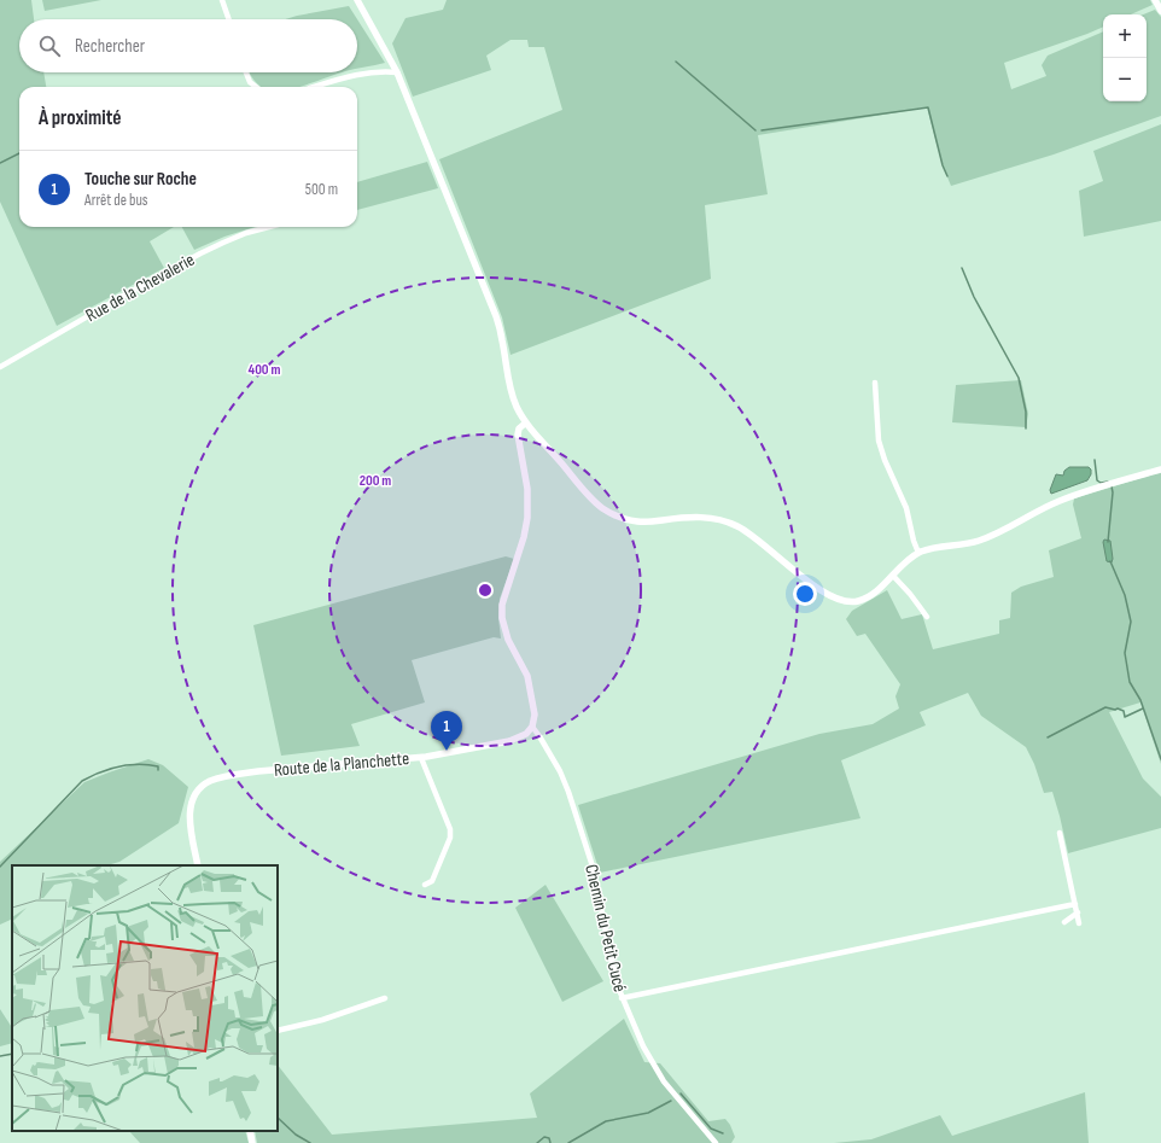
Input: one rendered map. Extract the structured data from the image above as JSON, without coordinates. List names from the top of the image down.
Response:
{
  "streets": {
    "street": ["Rue de la Chevalerie", "Route de la Planchette", "Chemin du Petit Cucé"]
  },
  "crossings": [
    ["Route de la Planchette", "Chemin du Petit Cucé"]
  ],
  "page": {
    "map_buttons": ["+", "−"],
    "search": "Rechercher",
    "heading": "À proximité",
    "list": [
      {
        "mark": "1",
        "name": "Touche sur Roche",
        "note": "Arrêt de bus",
        "value": "500 m"
      }
    ],
    "pins": "1"
  },
  "rings": ["400 m", "200 m"]
}
